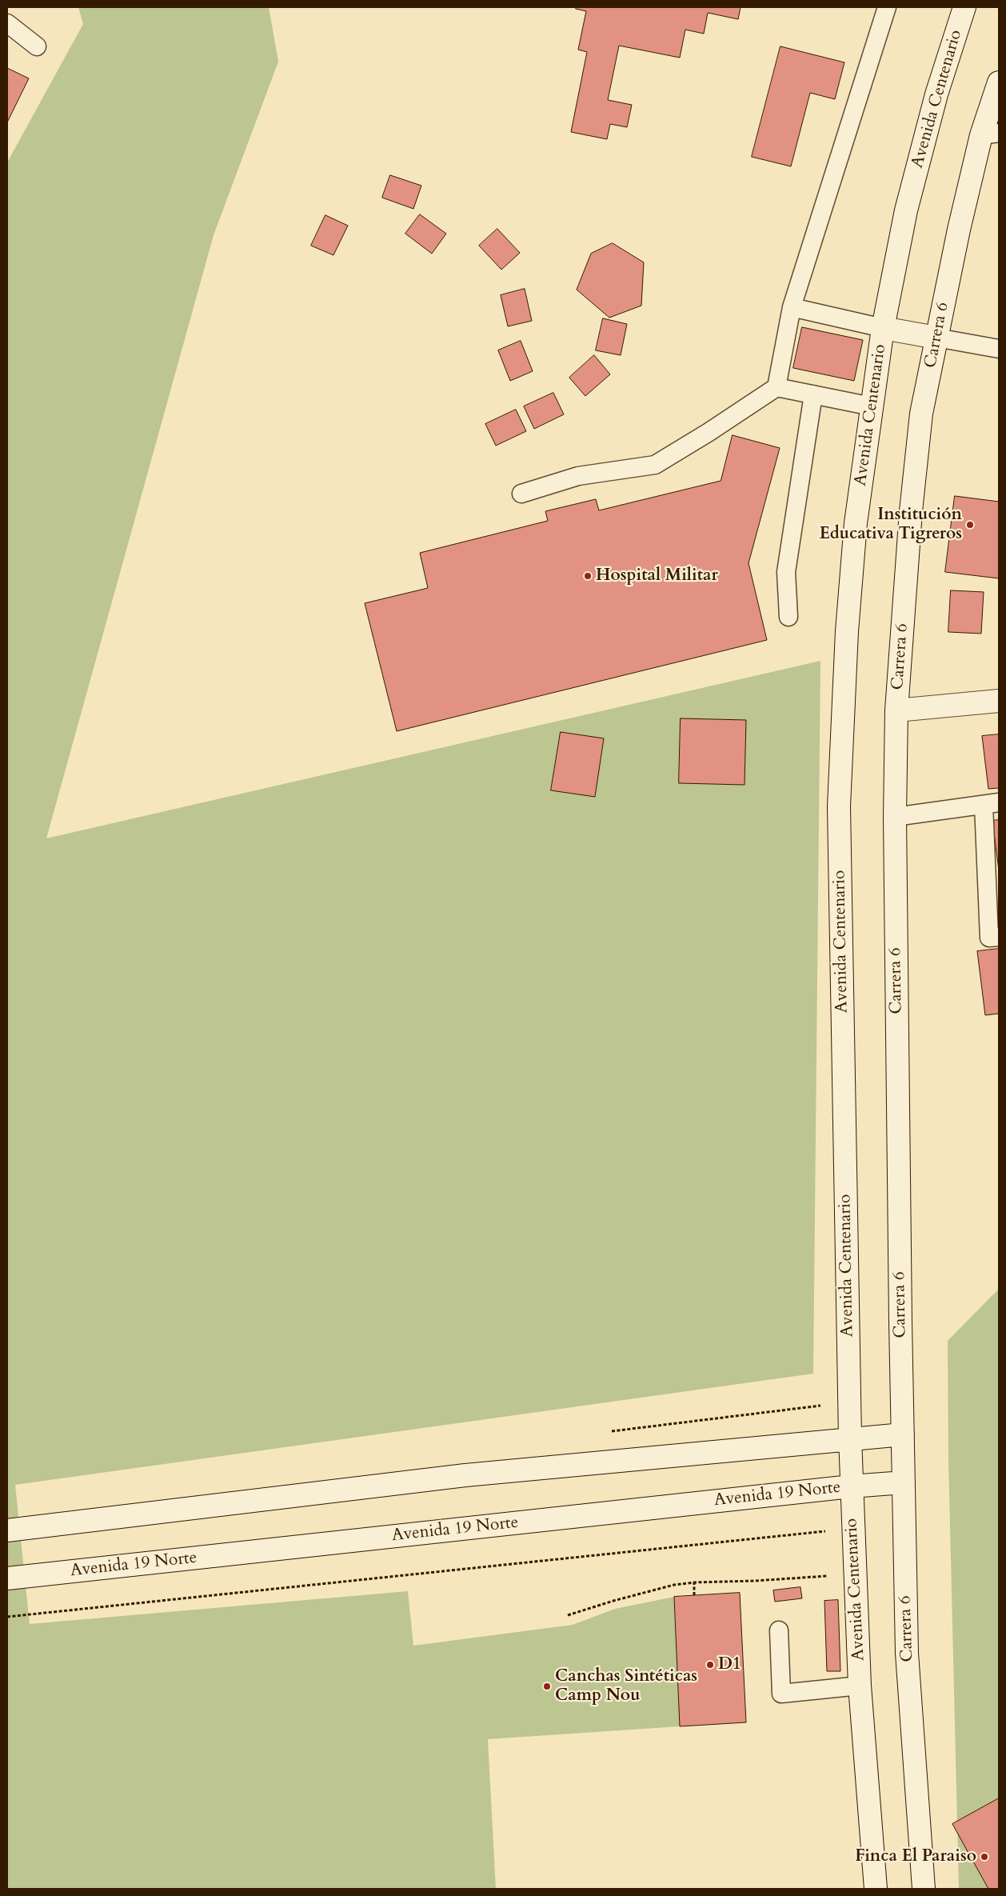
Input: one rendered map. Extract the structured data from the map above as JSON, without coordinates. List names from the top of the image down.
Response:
{
  "streets": {
    "main road": ["Avenida Centenario", "Carrera 6", "Avenida 19 Norte"]
  },
  "crossings": [
    ["Avenida Centenario", "Avenida 19 Norte"],
    ["Carrera 6", "Avenida 19 Norte"]
  ],
  "places": [
    "Institución Educativa Tigreros",
    "Hospital Militar",
    "D1",
    "Canchas Sintéticas Camp Nou",
    "Finca El Paraiso"
  ]
}
